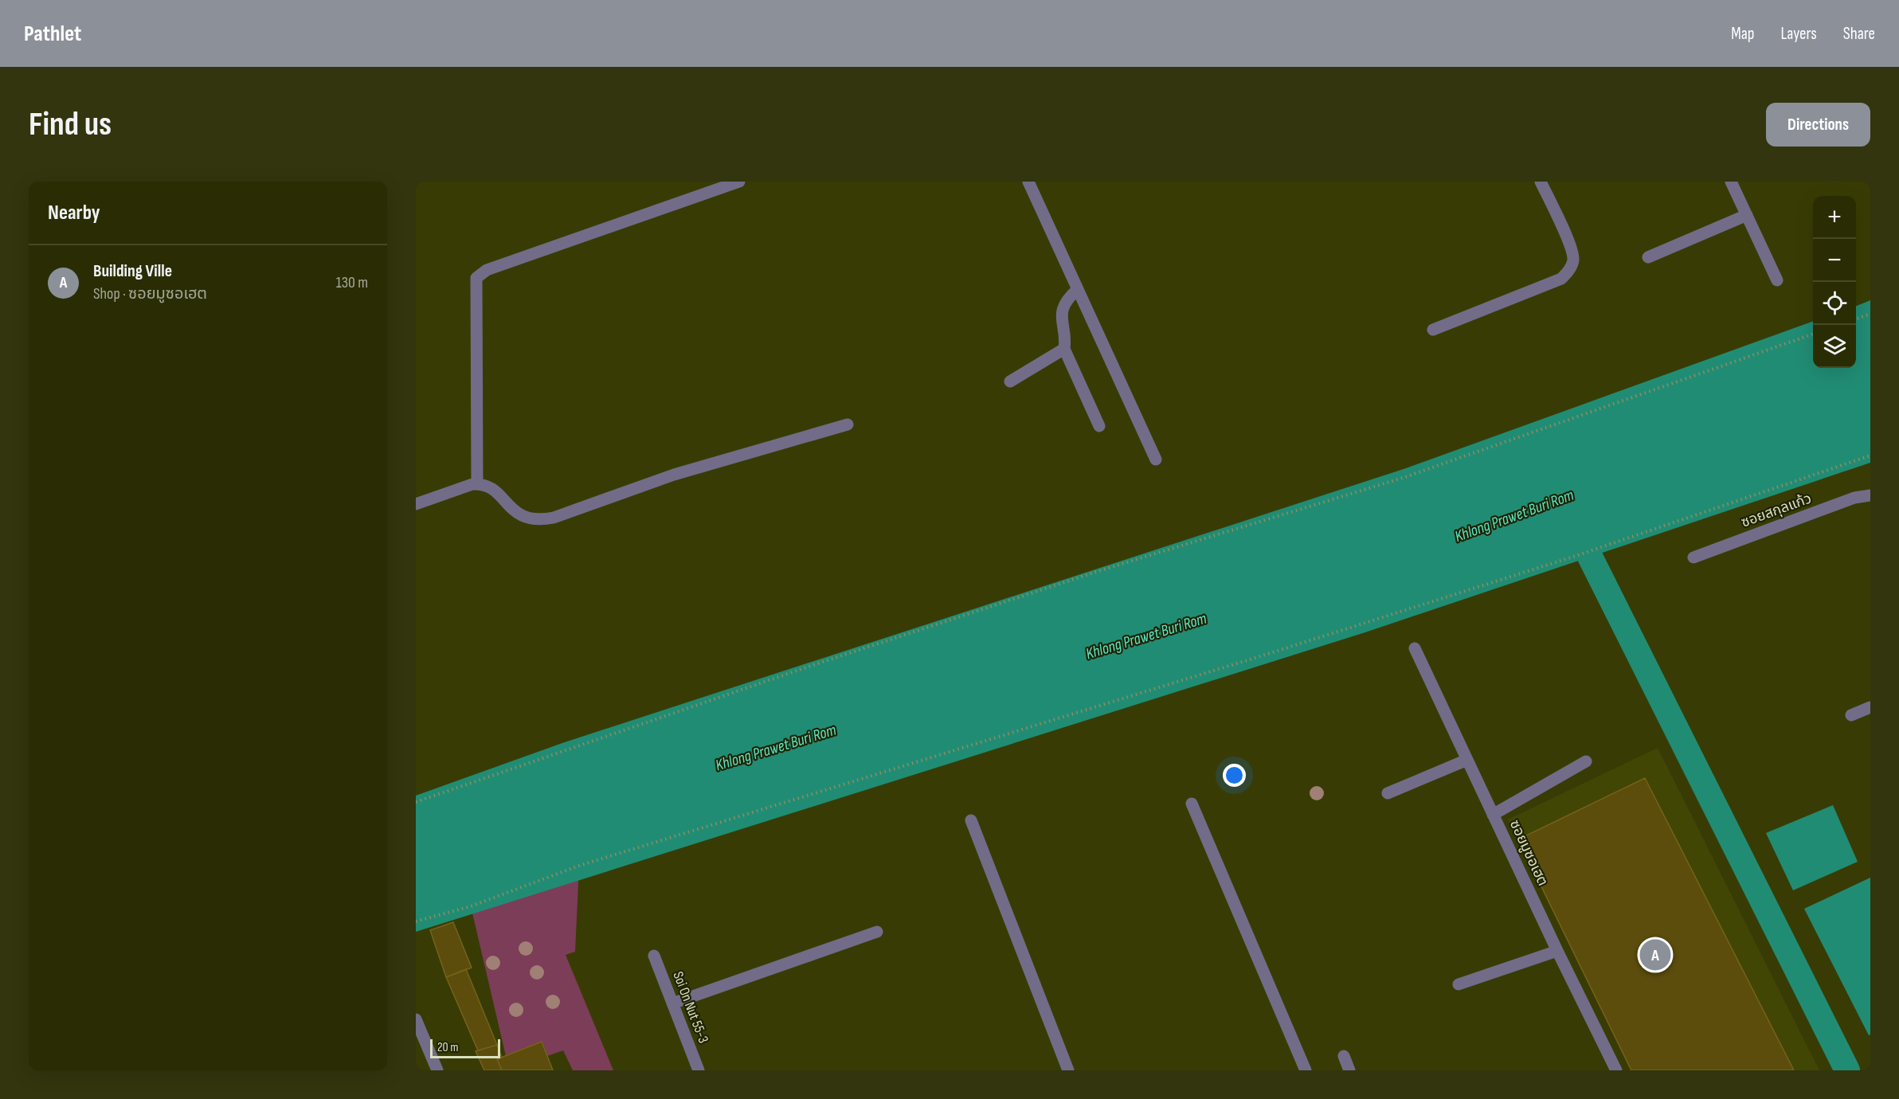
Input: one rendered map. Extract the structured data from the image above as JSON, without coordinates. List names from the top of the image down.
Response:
{
  "streets": {
    "street": ["ซอยสกุลแก้ว", "ซอยมูซอเฮต", "Soi On Nut 55-3"]
  },
  "water": ["Khlong Prawet Buri Rom"],
  "scale_bar": "20 m",
  "page": {
    "header": "Pathlet",
    "nav": ["Map", "Layers", "Share"],
    "buttons": "Directions",
    "title": "Find us",
    "heading": "Nearby",
    "map_buttons": ["+", "−"],
    "list": [
      {
        "mark": "A",
        "name": "Building Ville",
        "note": "Shop · ซอยมูซอเฮต",
        "value": "130 m"
      }
    ],
    "pins": "A",
    "scale": "20 m"
  }
}
